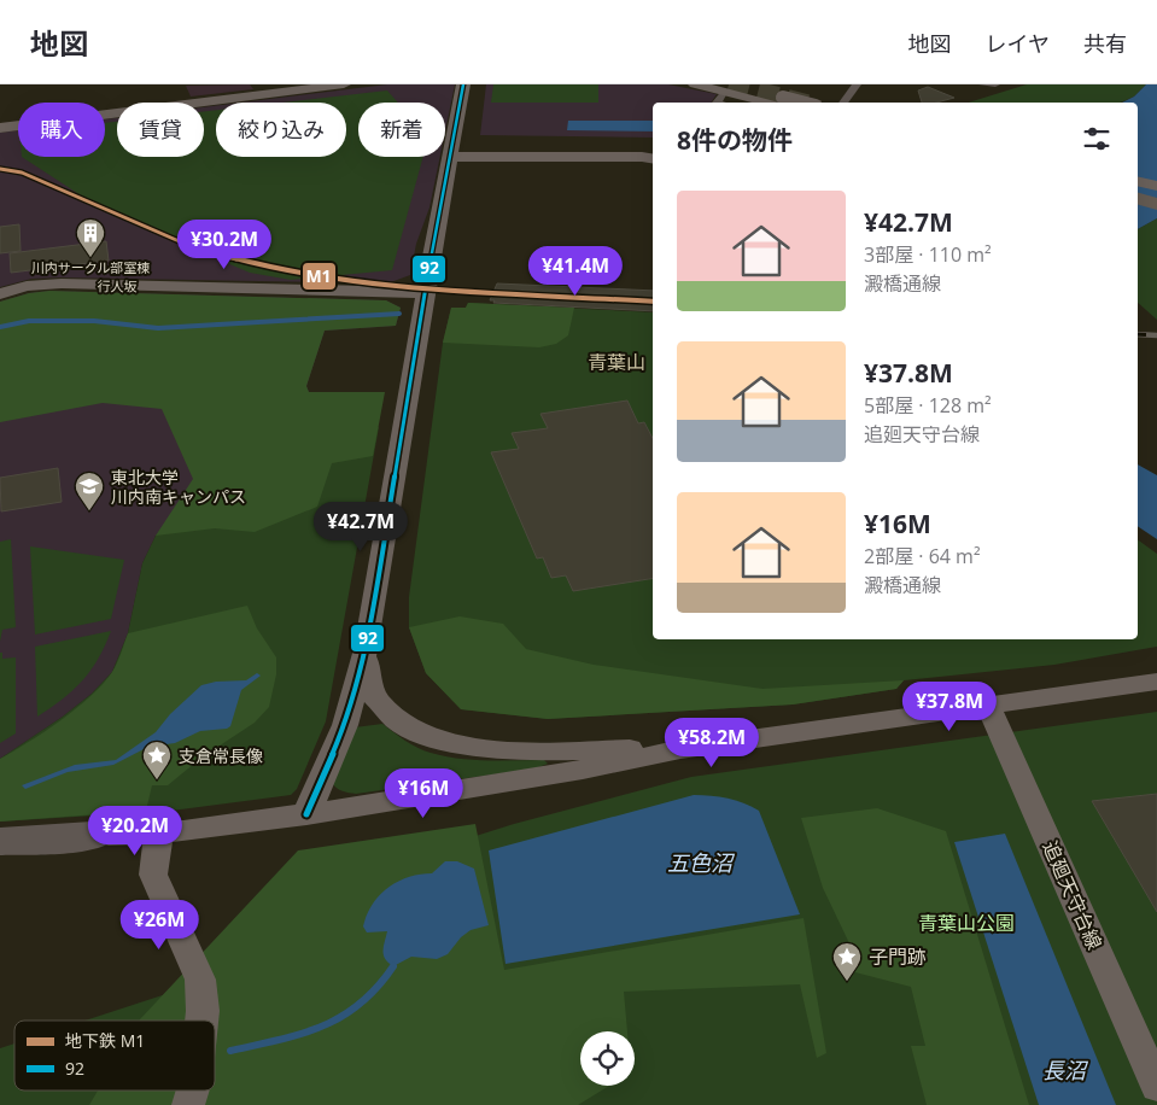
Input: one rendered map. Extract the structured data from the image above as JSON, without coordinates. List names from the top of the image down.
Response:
{
  "streets": {
    "street": ["行人坂", "追廻天守台線"]
  },
  "districts": ["青葉山"],
  "water": ["五色沼", "長沼"],
  "parks": ["青葉山公園"],
  "places": {
    "building": ["川内サークル部室棟"],
    "school or university": ["東北大学 川内南キャンパス"],
    "place": ["支倉常長像", "子門跡"]
  },
  "lines": ["transit line 92", "metro line M1"],
  "legend": ["地下鉄 M1", "92"],
  "page": {
    "header": "地図",
    "nav": ["地図", "レイヤ", "共有"],
    "chip": [
      "購入",
      "賃貸",
      "絞り込み",
      "新着"
    ],
    "heading": "8件の物件",
    "list": [
      {
        "name": "¥42.7M",
        "note": "3部屋 · 110 m² · 澱橋通線"
      },
      {
        "name": "¥37.8M",
        "note": "5部屋 · 128 m² · 追廻天守台線"
      },
      {
        "name": "¥16M",
        "note": "2部屋 · 64 m² · 澱橋通線"
      }
    ],
    "price": [
      "¥30.2M",
      "¥41.4M",
      "¥42.7M",
      "¥37.8M",
      "¥58.2M",
      "¥16M",
      "¥20.2M",
      "¥26M"
    ]
  }
}
